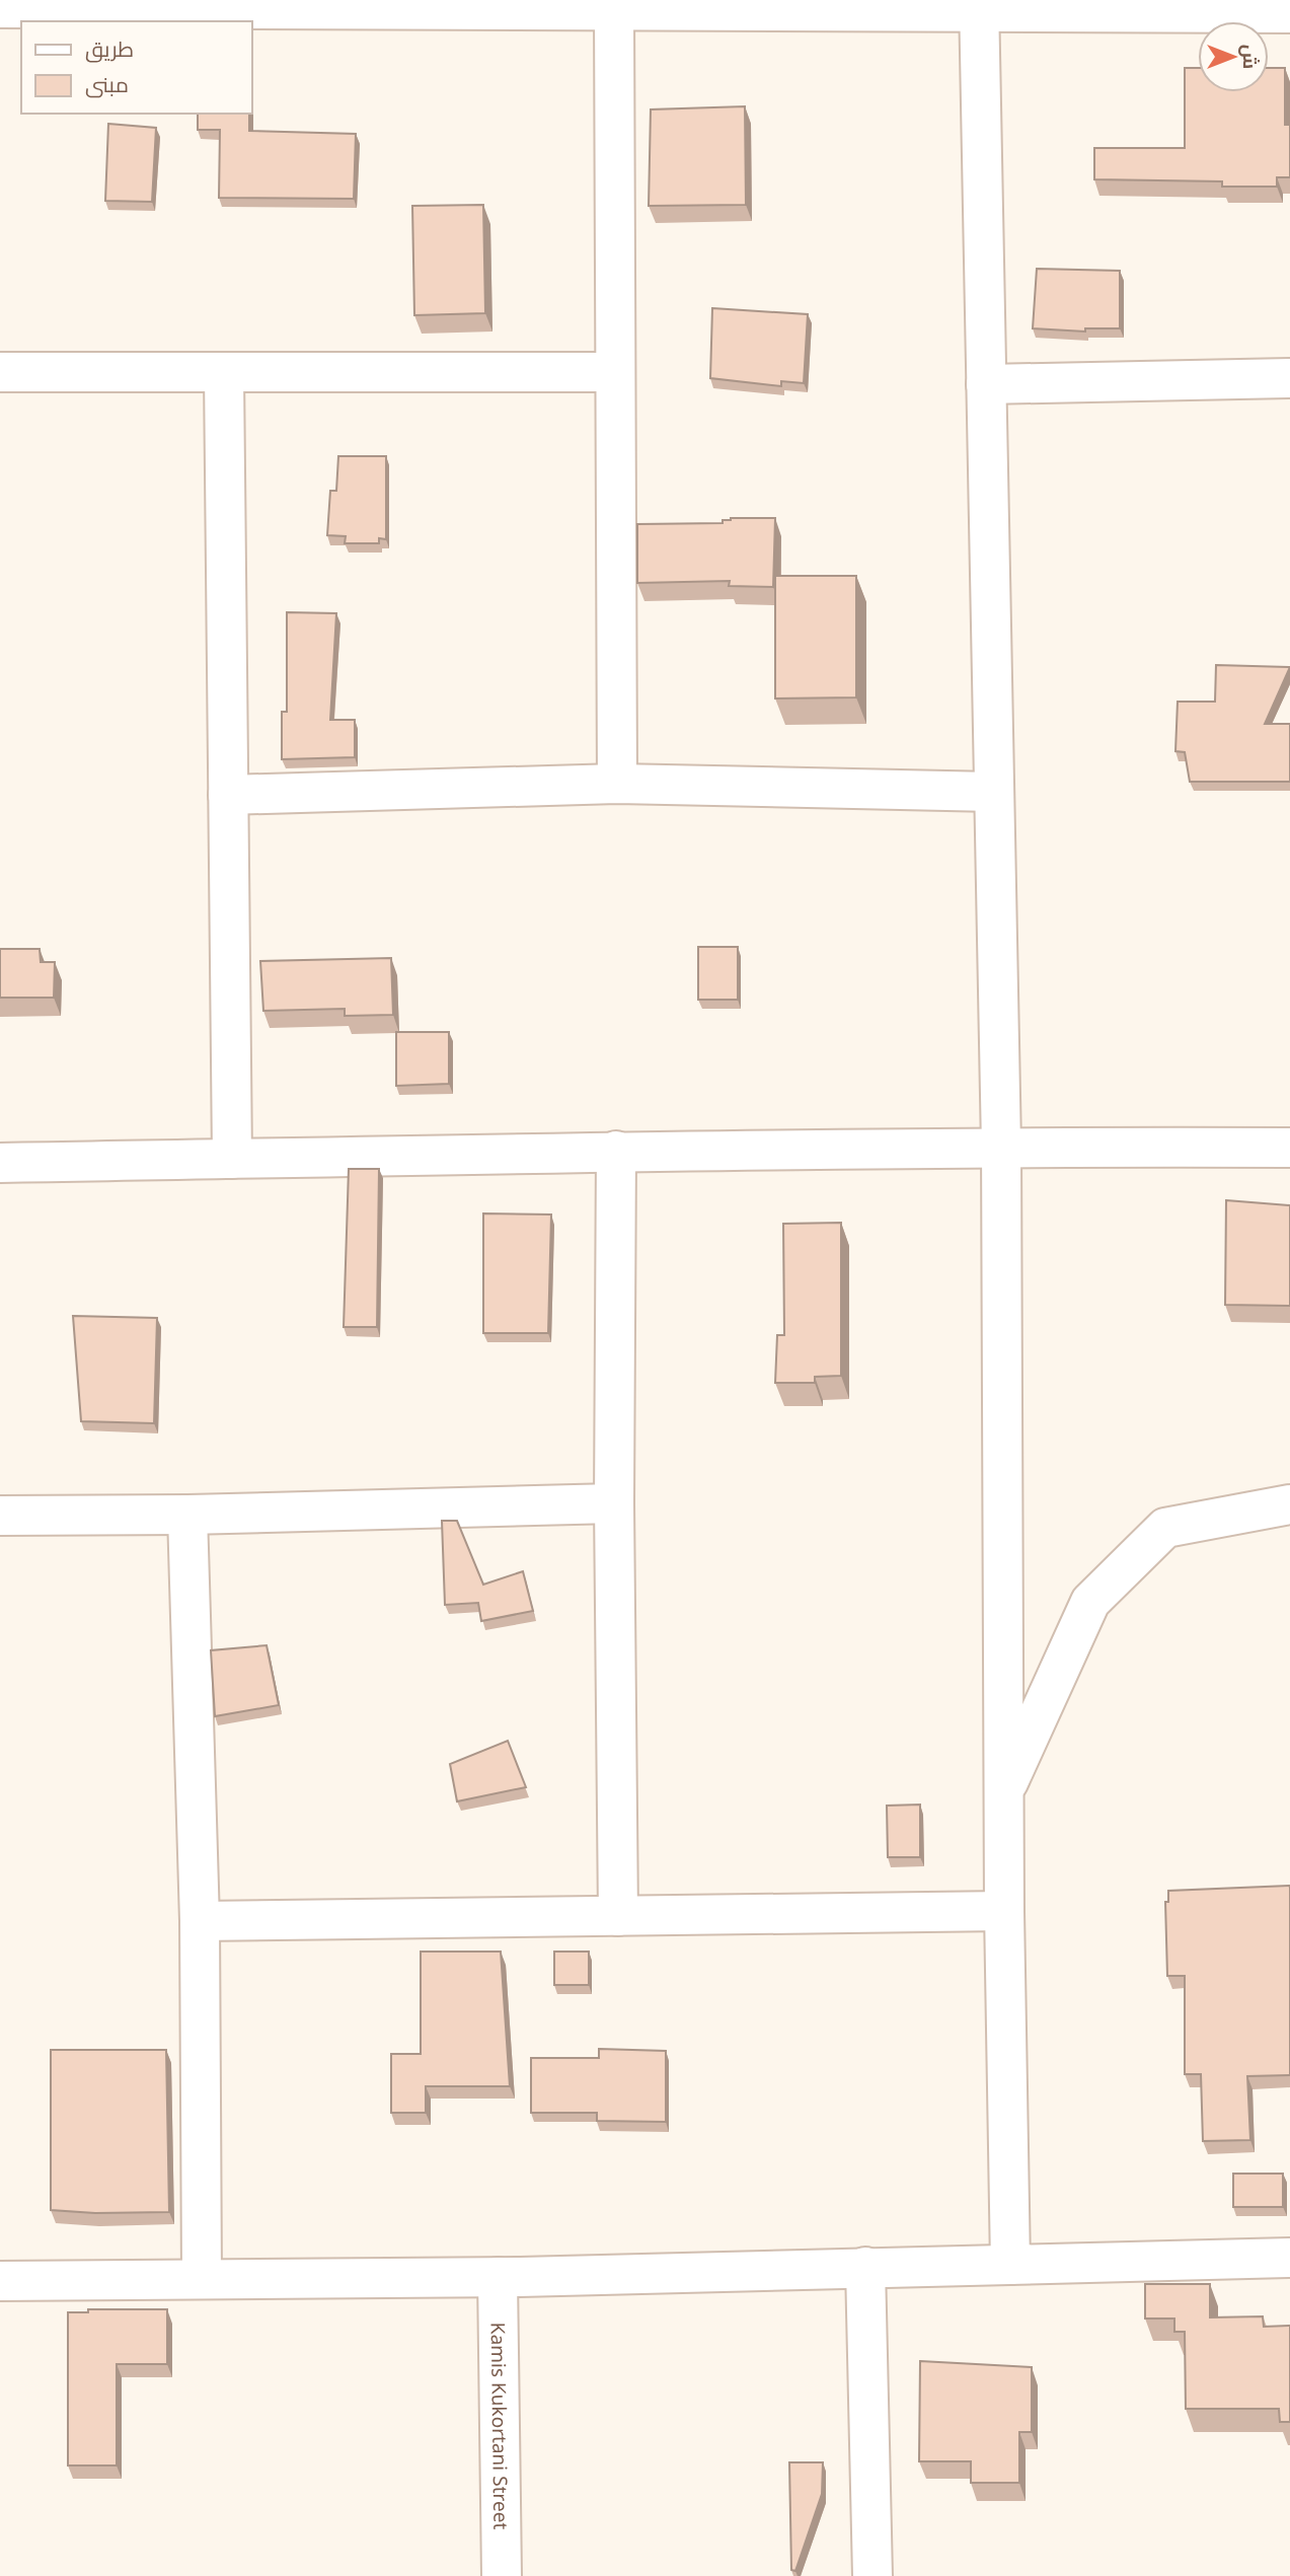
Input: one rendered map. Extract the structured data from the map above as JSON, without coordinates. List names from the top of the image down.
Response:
{
  "streets": {
    "street": ["Kamis Kukortani Street"]
  },
  "legend": ["طريق", "مبنى"],
  "north": "right"
}
